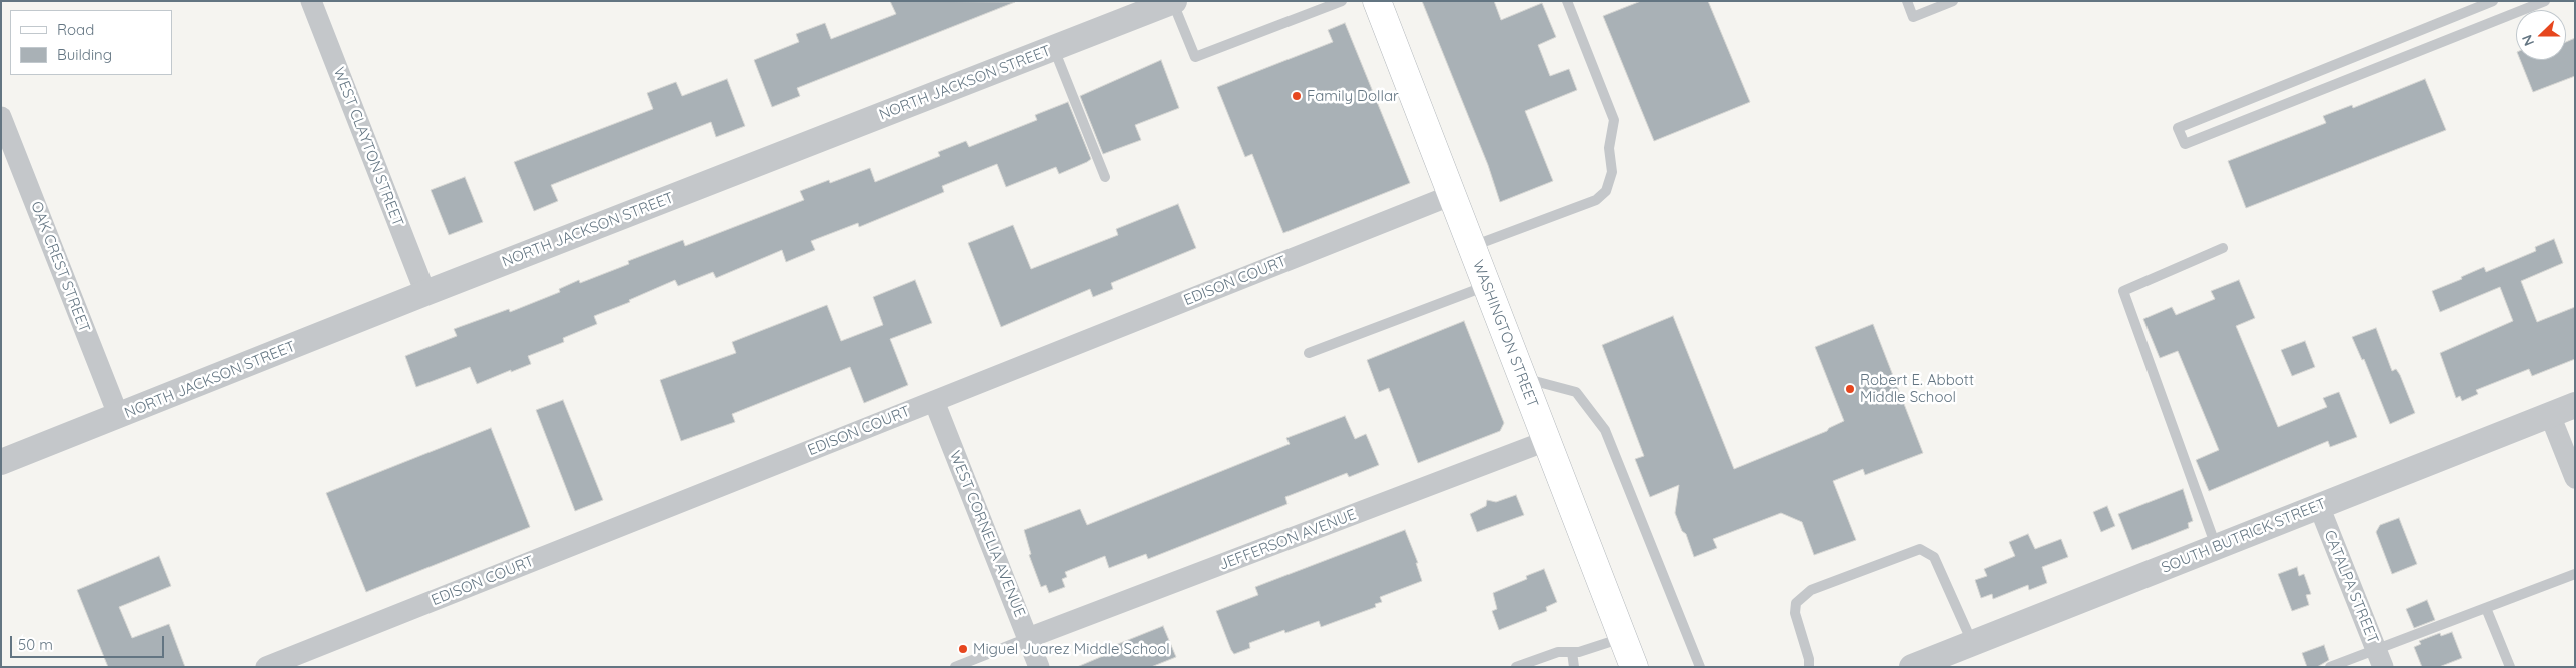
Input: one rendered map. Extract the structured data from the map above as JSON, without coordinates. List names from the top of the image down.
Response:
{
  "streets": {
    "main road": ["WASHINGTON STREET"],
    "street": [
      "NORTH JACKSON STREET",
      "WEST CLAYTON STREET",
      "OAK CREST STREET",
      "EDISON COURT",
      "WEST CORNELIA AVENUE",
      "SOUTH BUTRICK STREET",
      "JEFFERSON AVENUE",
      "CATALPA STREET"
    ]
  },
  "crossings": [
    ["NORTH JACKSON STREET", "WEST CLAYTON STREET"],
    ["NORTH JACKSON STREET", "OAK CREST STREET"],
    ["EDISON COURT", "WASHINGTON STREET"],
    ["EDISON COURT", "WEST CORNELIA AVENUE"],
    ["WASHINGTON STREET", "JEFFERSON AVENUE"],
    ["WEST CORNELIA AVENUE", "JEFFERSON AVENUE"],
    ["SOUTH BUTRICK STREET", "CATALPA STREET"]
  ],
  "places": ["Family Dollar", "Robert E. Abbott Middle School", "Miguel Juarez Middle School"],
  "legend": ["Road", "Building"],
  "scale_bar": "50 m",
  "north": "left"
}
